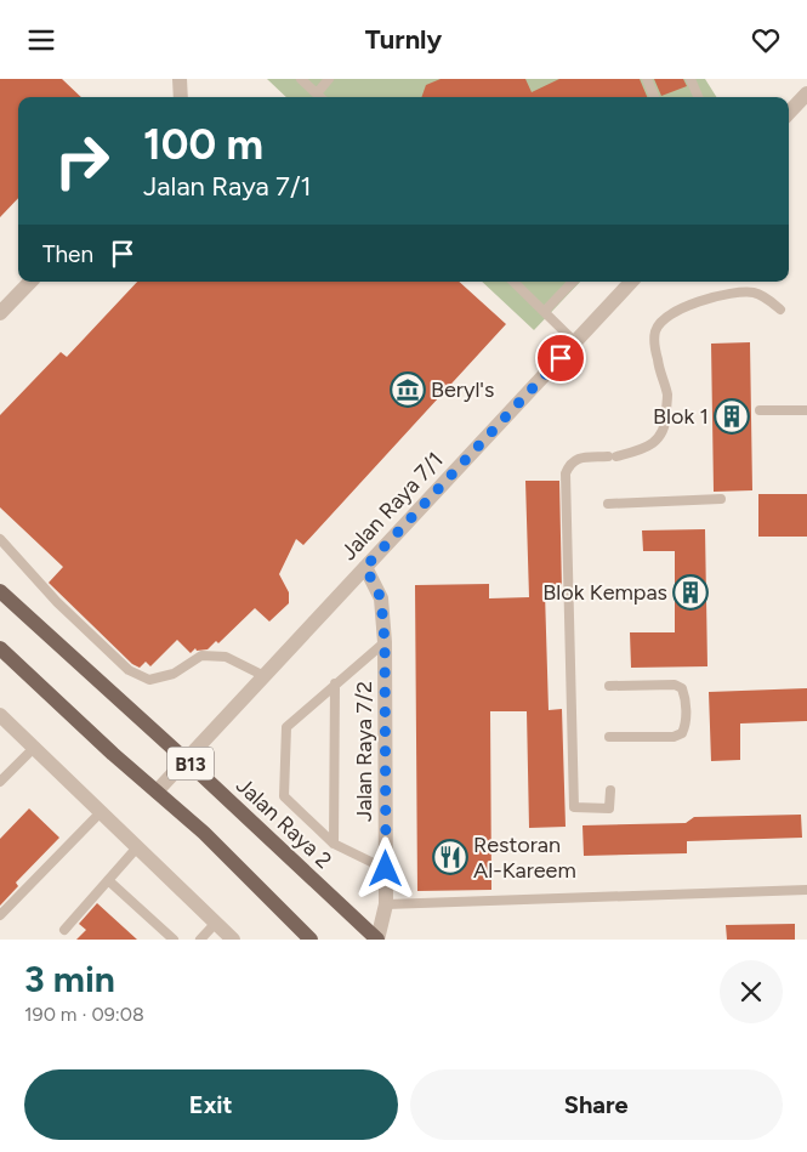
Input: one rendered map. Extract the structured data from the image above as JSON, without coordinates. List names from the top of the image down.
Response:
{
  "streets": {
    "main road": ["B13", "Jalan Raya 2"],
    "street": ["Jalan Raya 7/1", "Jalan Raya 7/2"]
  },
  "crossings": [
    ["Jalan Raya 7/1", "Jalan Raya 7/2"],
    ["Jalan Raya 7/1", "B13"],
    ["Jalan Raya 7/1", "Jalan Raya 2"],
    ["Jalan Raya 7/2", "Jalan Raya 2"]
  ],
  "places": {
    "museum": ["Beryl's"],
    "building": ["Blok 1", "Blok Kempas"],
    "restaurant": ["Restoran Al-Kareem"]
  },
  "page": {
    "header": "Turnly",
    "turn": ["100 m", "Jalan Raya 7/1"],
    "then": "Then",
    "heading": ["3 min", "190 m · 09:08"],
    "buttons": ["Exit", "Share"]
  }
}
